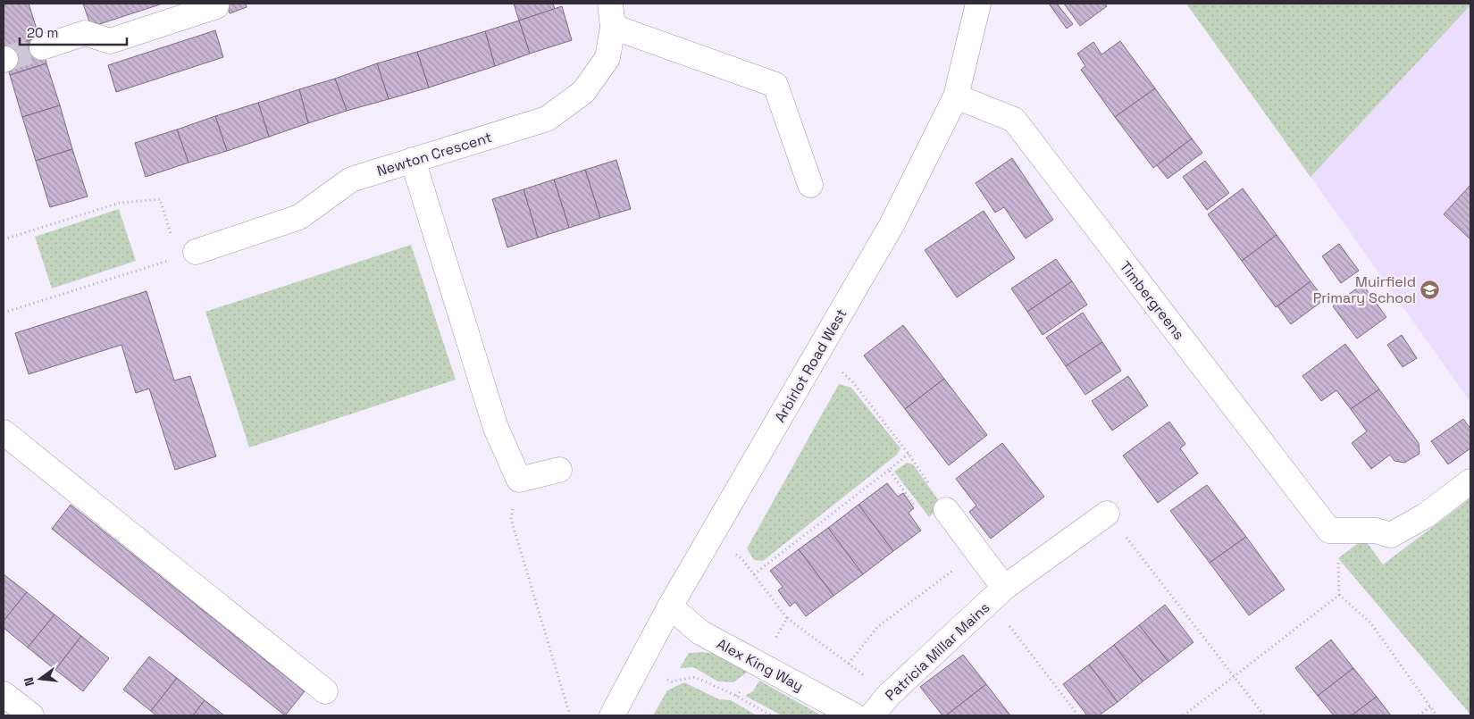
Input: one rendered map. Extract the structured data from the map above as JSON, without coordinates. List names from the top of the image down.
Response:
{
  "streets": {
    "street": [
      "Newton Crescent",
      "Timbergreens",
      "Arbirlot Road West",
      "Patricia Millar Mains",
      "Alex King Way"
    ]
  },
  "crossings": [
    ["Timbergreens", "Arbirlot Road West"],
    ["Arbirlot Road West", "Alex King Way"]
  ],
  "places": {
    "school or university": ["Muirfield Primary School"]
  },
  "scale_bar": "20 m",
  "north": "left"
}
